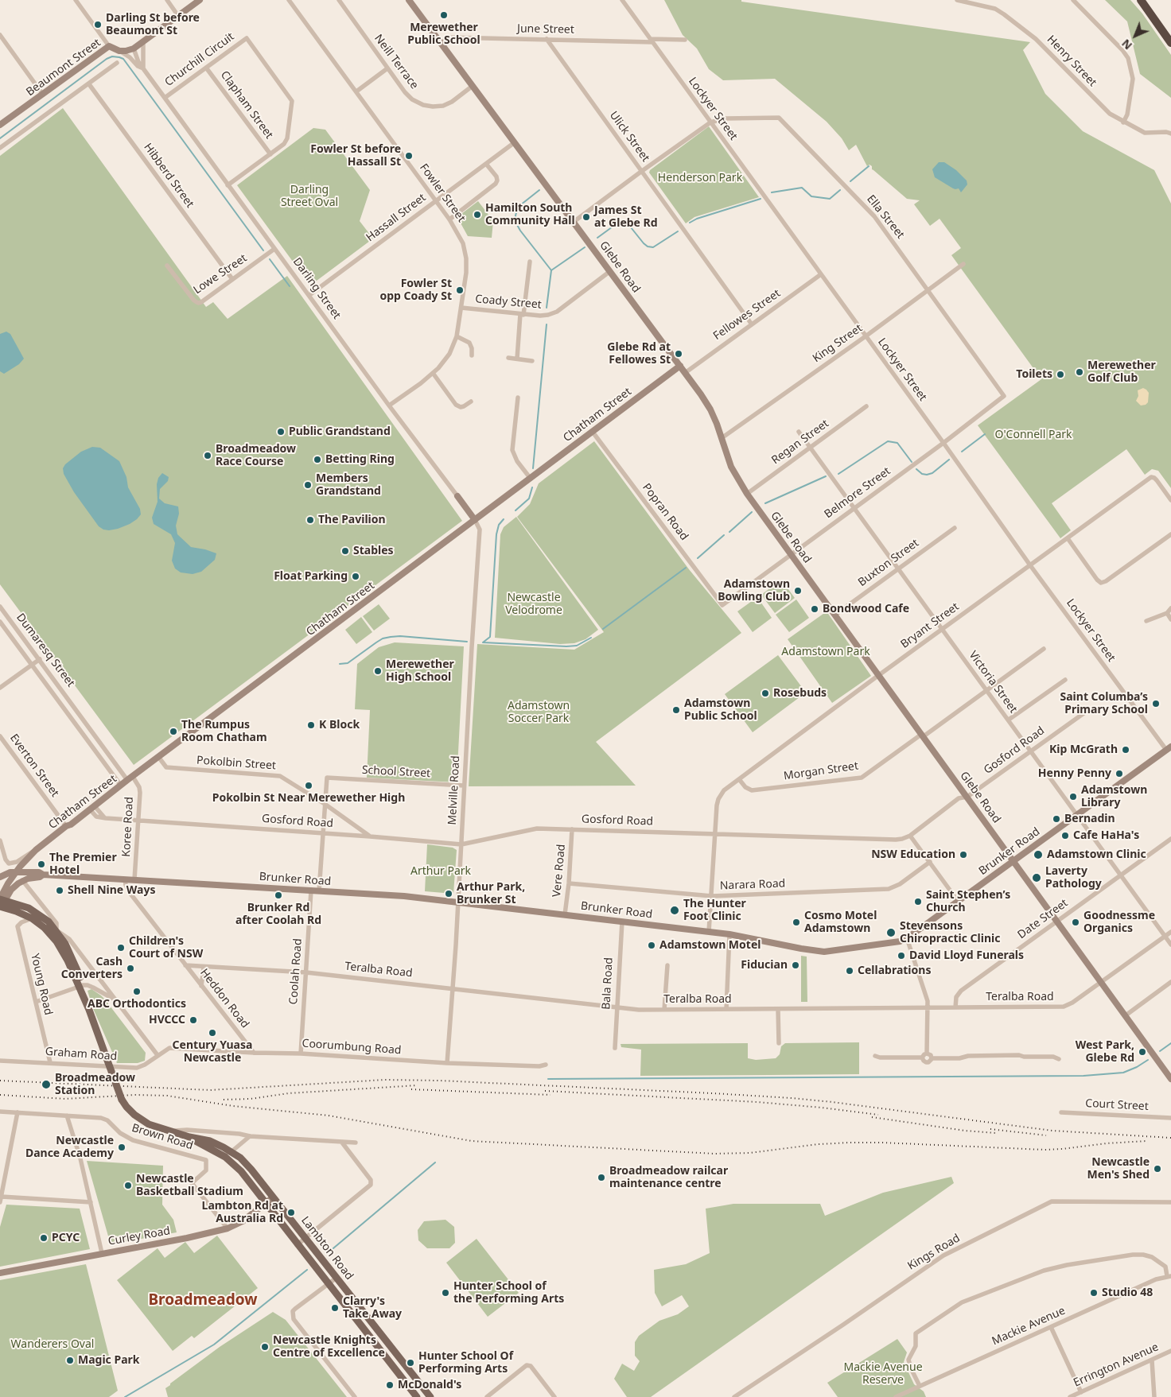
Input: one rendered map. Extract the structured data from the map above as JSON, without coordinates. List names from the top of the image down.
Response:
{
  "streets": {
    "main road": [
      "Beaumont Street",
      "Glebe Road",
      "Darling Street",
      "Chatham Street",
      "Brunker Road",
      "Curley Road",
      "Lambton Road"
    ],
    "street": [
      "June Street",
      "Churchill Circuit",
      "Henry Street",
      "Neill Terrace",
      "Clapham Street",
      "Lockyer Street",
      "Ulick Street",
      "Hibberd Street",
      "Fowler Street",
      "Ella Street",
      "Hassall Street",
      "Lowe Street",
      "Coady Street",
      "Fellowes Street",
      "King Street",
      "Regan Street",
      "Belmore Street",
      "Popran Road",
      "Buxton Street",
      "Bryant Street",
      "Dumaresq Street",
      "Victoria Street",
      "Gosford Road",
      "Pokolbin Street",
      "Everton Street",
      "Morgan Street",
      "School Street",
      "Melville Road",
      "Koree Road",
      "Vere Road",
      "Narara Road",
      "Date Street",
      "Teralba Road",
      "Coolah Road",
      "Bala Road",
      "Young Road",
      "Heddon Road",
      "Coorumbung Road",
      "Graham Road",
      "Court Street",
      "Brown Road",
      "Kings Road",
      "Mackie Avenue",
      "Errington Avenue"
    ]
  },
  "crossings": [
    ["June Street", "Lockyer Street"],
    ["June Street", "Ulick Street"],
    ["June Street", "Glebe Road"],
    ["Churchill Circuit", "Clapham Street"],
    ["Churchill Circuit", "Darling Street"],
    ["Neill Terrace", "Glebe Road"],
    ["Beaumont Street", "Darling Street"],
    ["Lockyer Street", "Ella Street"],
    ["Lockyer Street", "Fellowes Street"],
    ["Lockyer Street", "King Street"],
    ["Lockyer Street", "Belmore Street"],
    ["Lockyer Street", "Bryant Street"],
    ["Lockyer Street", "Brunker Road"],
    ["Ulick Street", "Fellowes Street"],
    ["Hibberd Street", "Lowe Street"],
    ["Fowler Street", "Hassall Street"],
    ["Fowler Street", "Darling Street"],
    ["Fowler Street", "Coady Street"],
    ["Ella Street", "King Street"],
    ["Ella Street", "Belmore Street"],
    ["Hassall Street", "Glebe Road"],
    ["Hassall Street", "Darling Street"],
    ["Glebe Road", "Coady Street"],
    ["Glebe Road", "Fellowes Street"],
    ["Glebe Road", "King Street"],
    ["Glebe Road", "Chatham Street"],
    ["Glebe Road", "Regan Street"],
    ["Glebe Road", "Belmore Street"],
    ["Glebe Road", "Buxton Street"],
    ["Glebe Road", "Bryant Street"],
    ["Glebe Road", "Gosford Road"],
    ["Glebe Road", "Morgan Street"],
    ["Glebe Road", "Brunker Road"],
    ["Glebe Road", "Date Street"],
    ["Glebe Road", "Teralba Road"],
    ["Lowe Street", "Darling Street"],
    ["Darling Street", "Chatham Street"],
    ["Darling Street", "Melville Road"],
    ["Chatham Street", "Popran Road"],
    ["Chatham Street", "Dumaresq Street"],
    ["Chatham Street", "Gosford Road"],
    ["Chatham Street", "Pokolbin Street"],
    ["Chatham Street", "Everton Street"],
    ["Chatham Street", "Melville Road"],
    ["Chatham Street", "Koree Road"],
    ["Chatham Street", "Brunker Road"],
    ["Chatham Street", "Lambton Road"],
    ["Regan Street", "Victoria Street"],
    ["Belmore Street", "Popran Road"],
    ["Belmore Street", "Victoria Street"],
    ["Buxton Street", "Victoria Street"],
    ["Bryant Street", "Victoria Street"],
    ["Bryant Street", "Gosford Road"],
    ["Bryant Street", "Morgan Street"],
    ["Dumaresq Street", "Koree Road"],
    ["Victoria Street", "Gosford Road"],
    ["Victoria Street", "Morgan Street"],
    ["Victoria Street", "Brunker Road"],
    ["Victoria Street", "Date Street"],
    ["Victoria Street", "Teralba Road"],
    ["Gosford Road", "Pokolbin Street"],
    ["Gosford Road", "Melville Road"],
    ["Gosford Road", "Koree Road"],
    ["Gosford Road", "Vere Road"],
    ["Pokolbin Street", "School Street"],
    ["School Street", "Melville Road"],
    ["Melville Road", "Brunker Road"],
    ["Melville Road", "Teralba Road"],
    ["Melville Road", "Coorumbung Road"],
    ["Koree Road", "Brunker Road"],
    ["Brunker Road", "Vere Road"],
    ["Brunker Road", "Coolah Road"],
    ["Brunker Road", "Bala Road"],
    ["Brunker Road", "Heddon Road"],
    ["Brunker Road", "Lambton Road"],
    ["Vere Road", "Narara Road"],
    ["Date Street", "Teralba Road"],
    ["Teralba Road", "Coolah Road"],
    ["Teralba Road", "Bala Road"],
    ["Teralba Road", "Heddon Road"],
    ["Coolah Road", "Coorumbung Road"],
    ["Young Road", "Graham Road"],
    ["Young Road", "Lambton Road"],
    ["Heddon Road", "Coorumbung Road"],
    ["Coorumbung Road", "Graham Road"],
    ["Coorumbung Road", "Lambton Road"],
    ["Graham Road", "Lambton Road"],
    ["Brown Road", "Curley Road"],
    ["Brown Road", "Lambton Road"],
    ["Curley Road", "Lambton Road"]
  ],
  "districts": ["Broadmeadow"],
  "parks": [
    "Henderson Park",
    "Darling Street Oval",
    "O'Connell Park",
    "Newcastle Velodrome",
    "Adamstown Park",
    "Adamstown Soccer Park",
    "Arthur Park",
    "Wanderers Oval",
    "Mackie Avenue Reserve"
  ],
  "places": [
    "Merewether Public School",
    "Darling St before Beaumont St",
    "Fowler St before Hassall St",
    "Hamilton South Community Hall",
    "James St at Glebe Rd",
    "Fowler St opp Coady St",
    "Glebe Rd at Fellowes St",
    "Merewether Golf Club",
    "Toilets",
    "Public Grandstand",
    "Broadmeadow Race Course",
    "Betting Ring",
    "Members Grandstand",
    "The Pavilion",
    "Stables",
    "Float Parking",
    "Adamstown Bowling Club",
    "Bondwood Cafe",
    "Merewether High School",
    "Rosebuds",
    "Saint Columba’s Primary School",
    "Adamstown Public School",
    "K Block",
    "The Rumpus Room Chatham",
    "Kip McGrath",
    "Henny Penny",
    "Pokolbin St Near Merewether High",
    "Adamstown Library",
    "Bernadin",
    "Cafe HaHa's",
    "NSW Education",
    "Adamstown Clinic",
    "The Premier Hotel",
    "Laverty Pathology",
    "Shell Nine Ways",
    "Arthur Park, Brunker St",
    "Brunker Rd after Coolah Rd",
    "Saint Stephen’s Church",
    "The Hunter Foot Clinic",
    "Cosmo Motel Adamstown",
    "Goodnessme Organics",
    "Stevensons Chiropractic Clinic",
    "Adamstown Motel",
    "Children's Court of NSW",
    "David Lloyd Funerals",
    "Fiducian",
    "Cash Converters",
    "Cellabrations",
    "ABC Orthodontics",
    "HVCCC",
    "Century Yuasa Newcastle",
    "West Park, Glebe Rd",
    "Broadmeadow Station",
    "Newcastle Dance Academy",
    "Newcastle Men's Shed",
    "Broadmeadow railcar maintenance centre",
    "Newcastle Basketball Stadium",
    "Lambton Rd at Australia Rd",
    "PCYC",
    "Hunter School of the Performing Arts",
    "Studio 48",
    "Clarry's Take Away",
    "Newcastle Knights Centre of Excellence",
    "Magic Park",
    "Hunter School Of Performing Arts",
    "McDonald's"
  ],
  "north": "bottom left"
}
